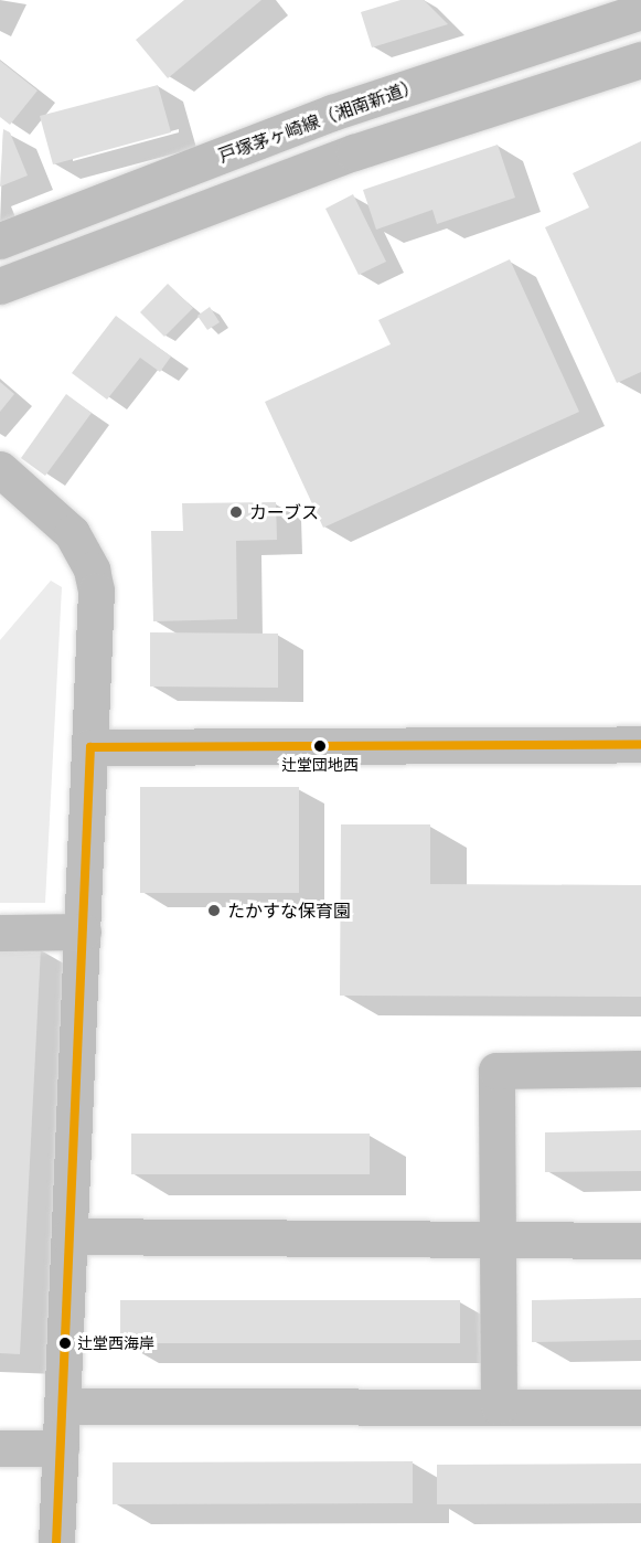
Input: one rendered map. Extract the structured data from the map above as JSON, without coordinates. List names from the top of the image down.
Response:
{
  "streets": {
    "street": ["戸塚茅ヶ崎線（湘南新道）"]
  },
  "places": [
    "カーブス",
    "辻堂団地西",
    "たかすな保育園",
    "辻堂西海岸"
  ]
}
